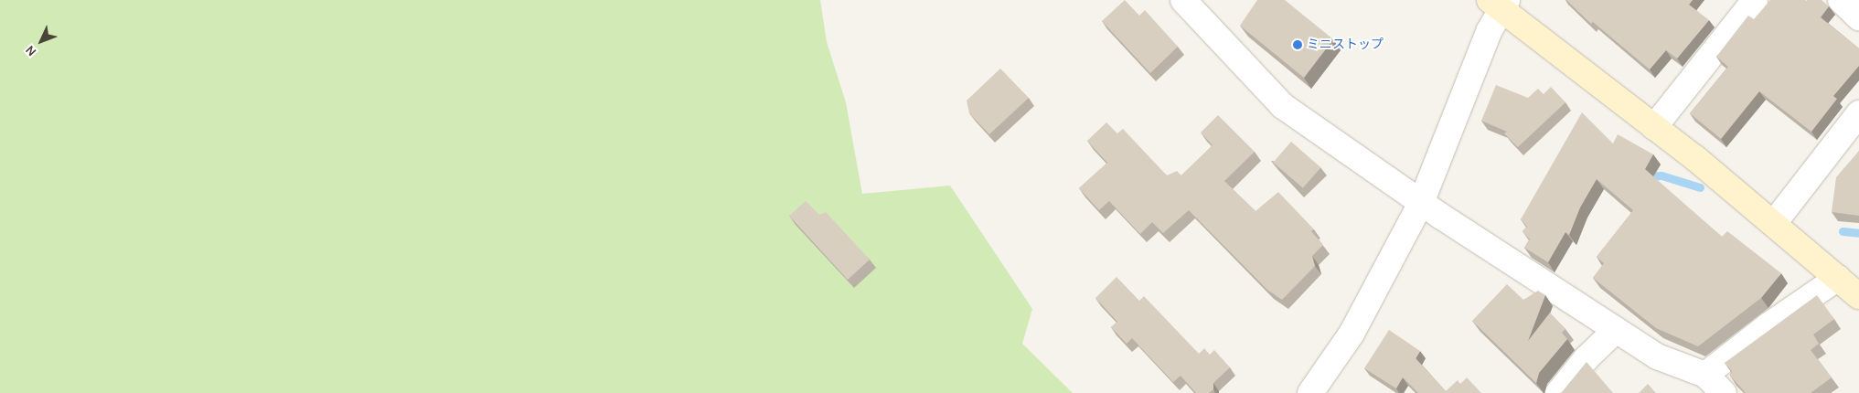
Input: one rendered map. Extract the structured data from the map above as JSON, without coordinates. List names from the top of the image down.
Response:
{
  "places": ["ミニストップ"],
  "north": "bottom left"
}
